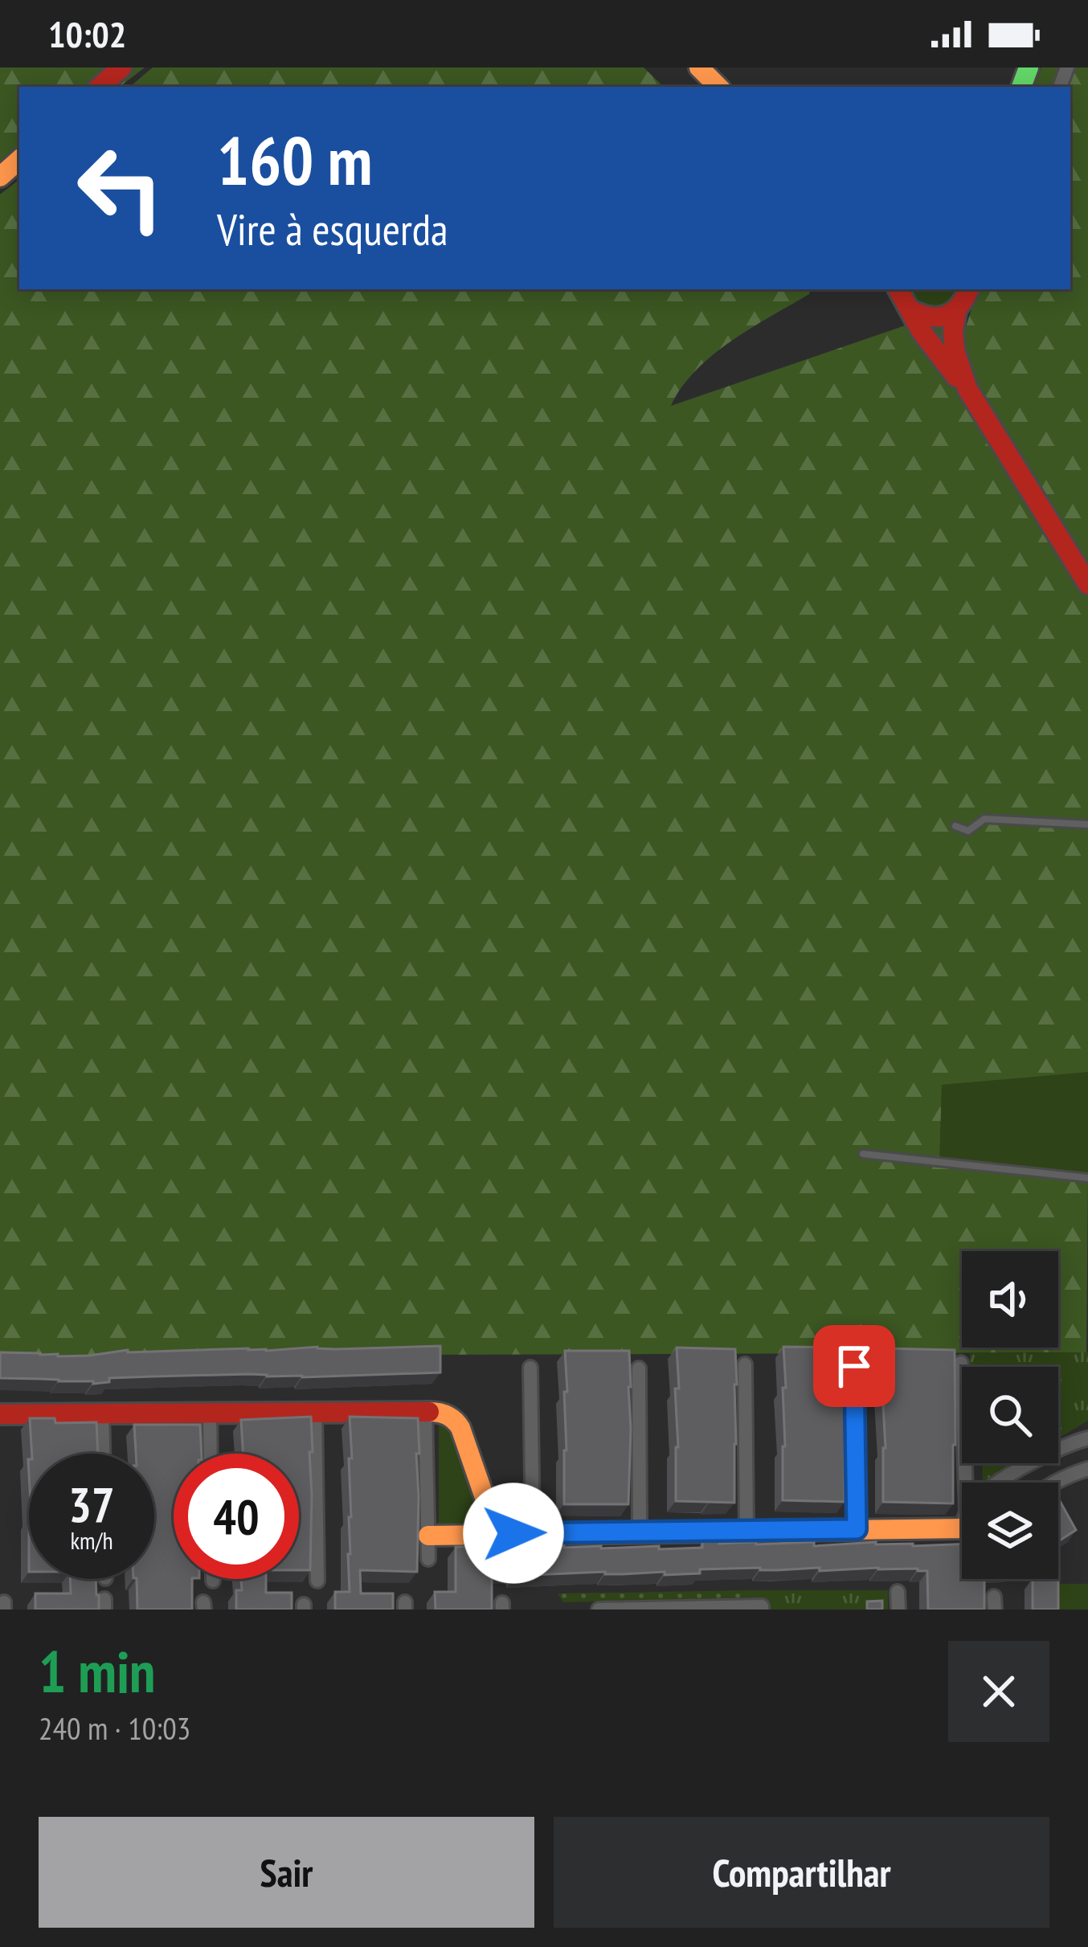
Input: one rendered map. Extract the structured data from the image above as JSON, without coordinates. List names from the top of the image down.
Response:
{
  "page": {
    "status": "10:02",
    "turn": ["160 m", "Vire à esquerda"],
    "speed": "37 km/h",
    "limit": "40",
    "heading": ["1 min", "240 m · 10:03"],
    "buttons": ["Sair", "Compartilhar"]
  }
}
